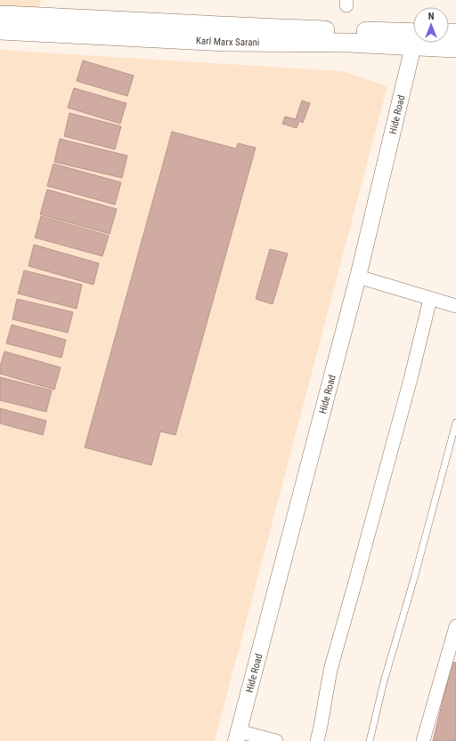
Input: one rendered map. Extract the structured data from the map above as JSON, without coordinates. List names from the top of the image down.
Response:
{
  "streets": {
    "main road": ["Karl Marx Sarani"],
    "street": ["Hide Road"]
  },
  "north": "top"
}
